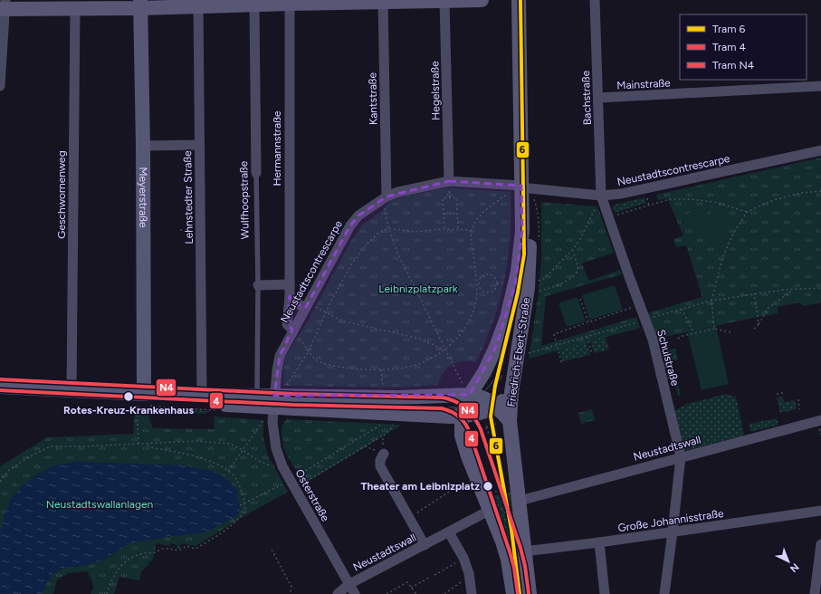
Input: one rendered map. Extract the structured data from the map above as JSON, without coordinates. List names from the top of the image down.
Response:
{
  "streets": {
    "street": [
      "Mainstraße",
      "Hegelstraße",
      "Bachstraße",
      "Kantstraße",
      "Hermannstraße",
      "Neustadtscontrescarpe",
      "Geschwornenweg",
      "Meyerstraße",
      "Lehnstedter Straße",
      "Wulfhoopstraße",
      "Friedrich-Ebert-Straße",
      "Schulstraße",
      "Neustadtswall",
      "Osterstraße",
      "Große Johannisstraße"
    ]
  },
  "crossings": [
    ["Mainstraße", "Bachstraße"],
    ["Hegelstraße", "Neustadtscontrescarpe"],
    ["Bachstraße", "Neustadtscontrescarpe"],
    ["Bachstraße", "Schulstraße"],
    ["Kantstraße", "Neustadtscontrescarpe"],
    ["Hermannstraße", "Neustadtscontrescarpe"],
    ["Neustadtscontrescarpe", "Friedrich-Ebert-Straße"],
    ["Neustadtscontrescarpe", "Schulstraße"],
    ["Neustadtscontrescarpe", "Osterstraße"],
    ["Friedrich-Ebert-Straße", "Neustadtswall"],
    ["Friedrich-Ebert-Straße", "Große Johannisstraße"],
    ["Schulstraße", "Neustadtswall"],
    ["Schulstraße", "Große Johannisstraße"],
    ["Neustadtswall", "Osterstraße"]
  ],
  "parks": ["Leibnizplatzpark", "Neustadtswallanlagen"],
  "places": ["Rotes-Kreuz-Krankenhaus", "Theater am Leibnizplatz"],
  "lines": ["tram line 6", "tram line N4", "tram line 4"],
  "legend": ["Tram 6", "Tram 4", "Tram N4"],
  "north": "bottom right"
}
